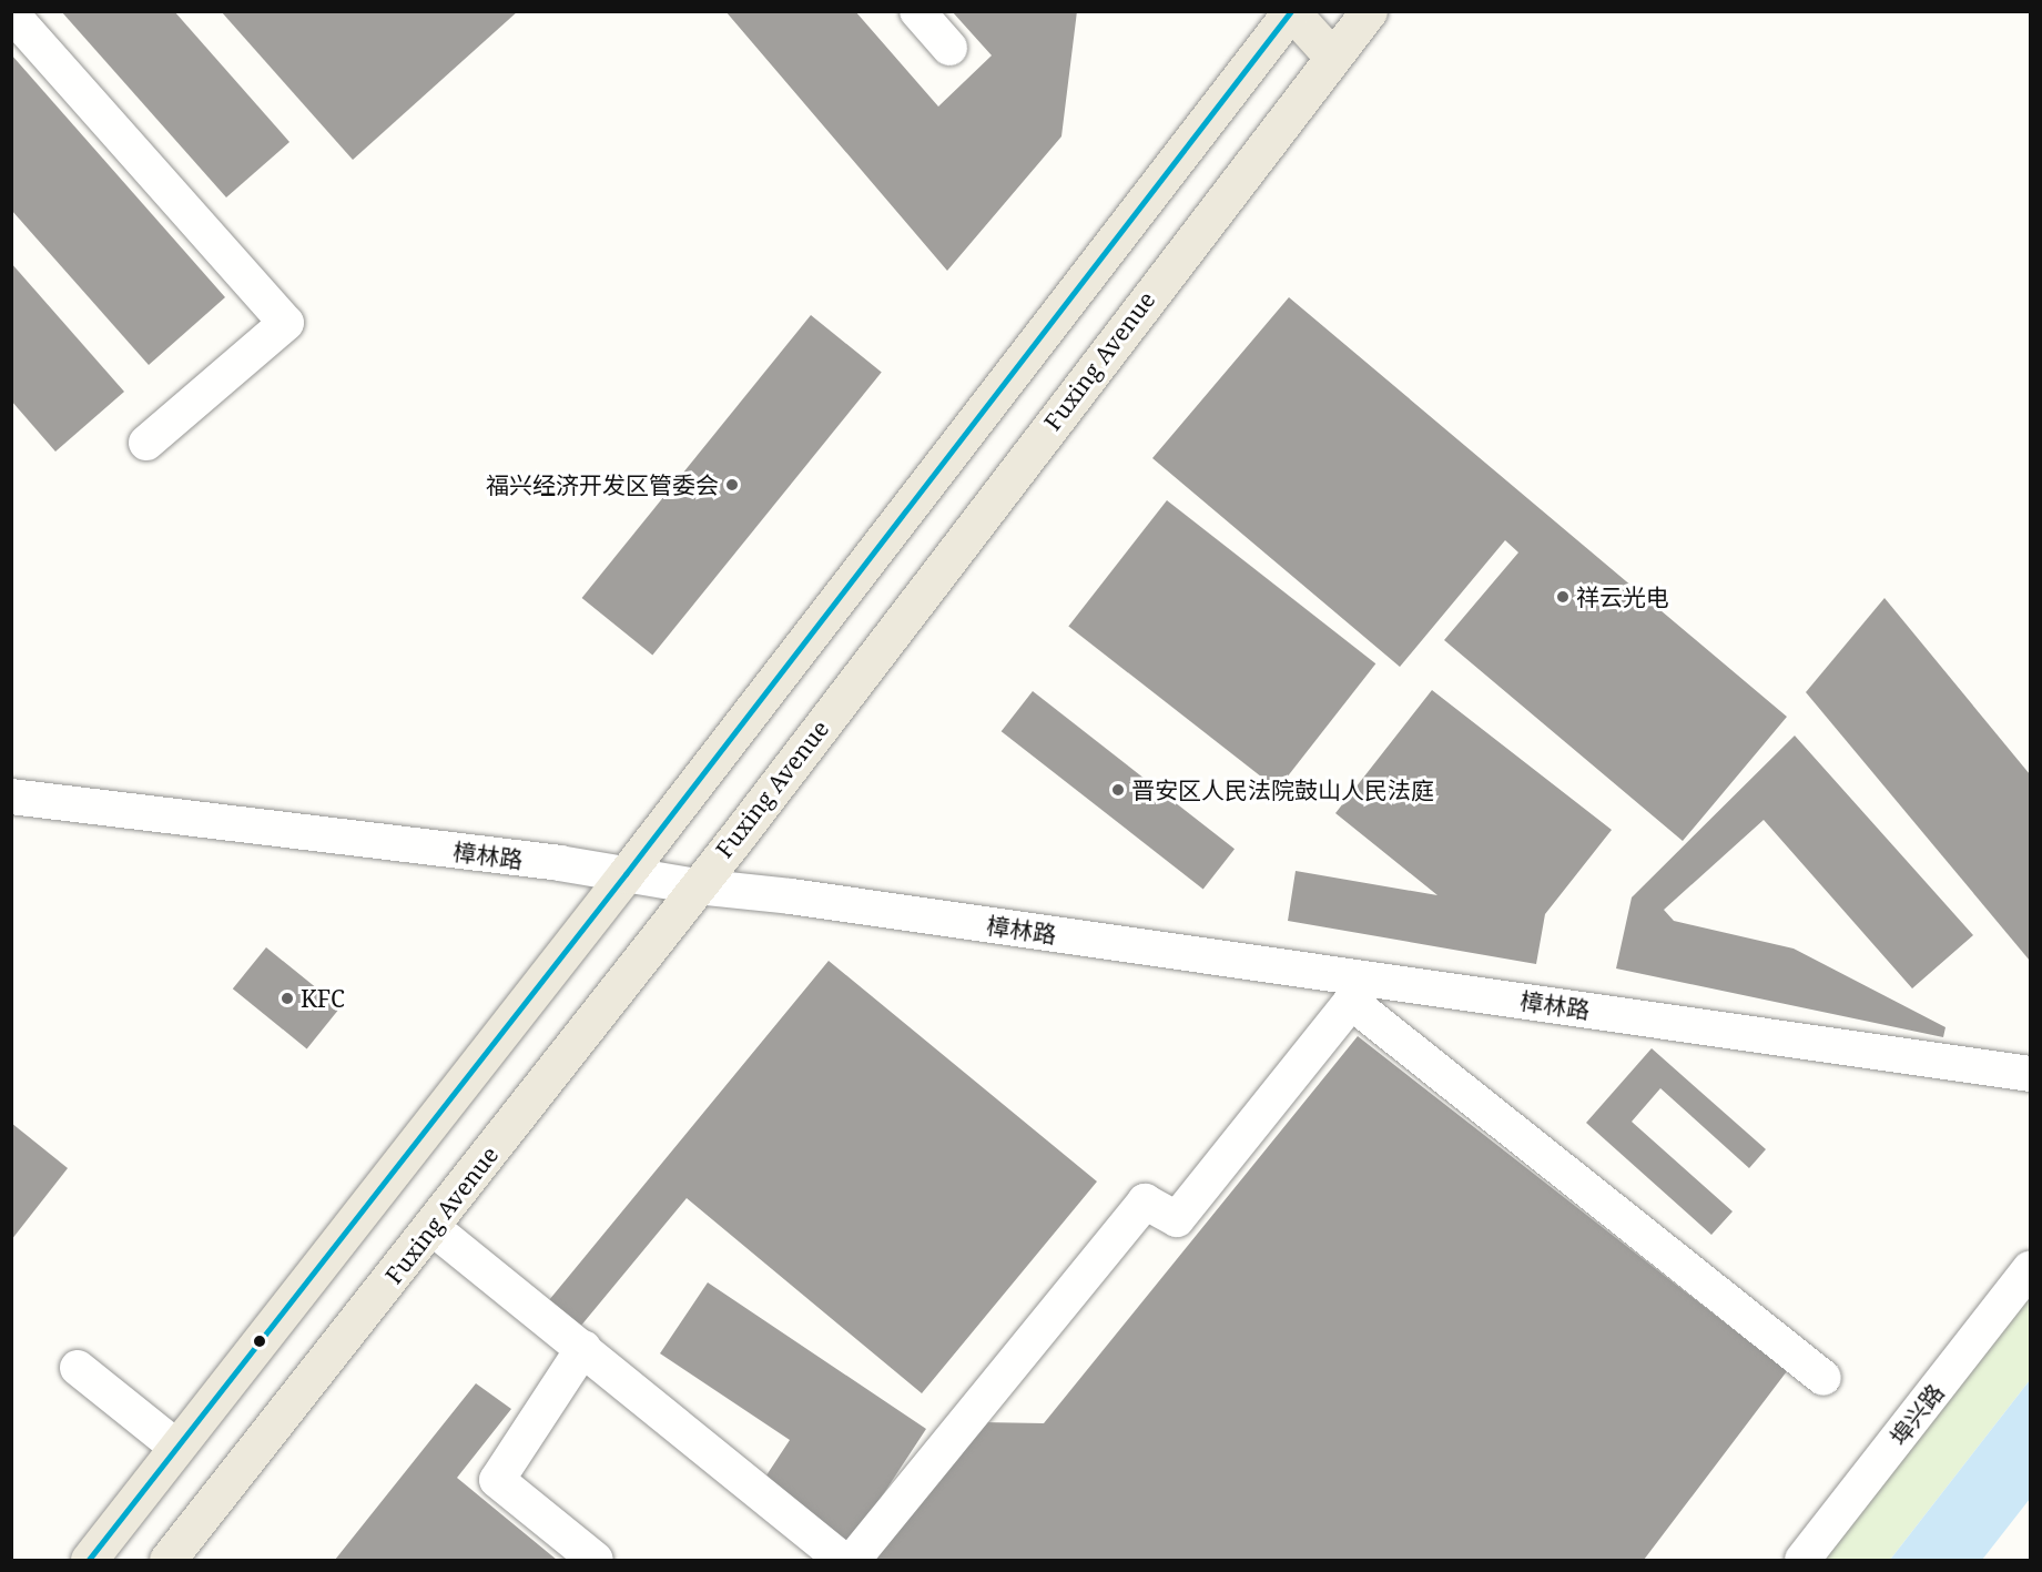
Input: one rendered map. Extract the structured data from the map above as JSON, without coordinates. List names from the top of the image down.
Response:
{
  "streets": {
    "main road": ["Fuxing Avenue"],
    "street": ["樟林路", "埠兴路"]
  },
  "crossings": [
    ["Fuxing Avenue", "樟林路"]
  ],
  "places": [
    "福兴经济开发区管委会",
    "祥云光电",
    "晋安区人民法院鼓山人民法庭",
    "KFC"
  ]
}
